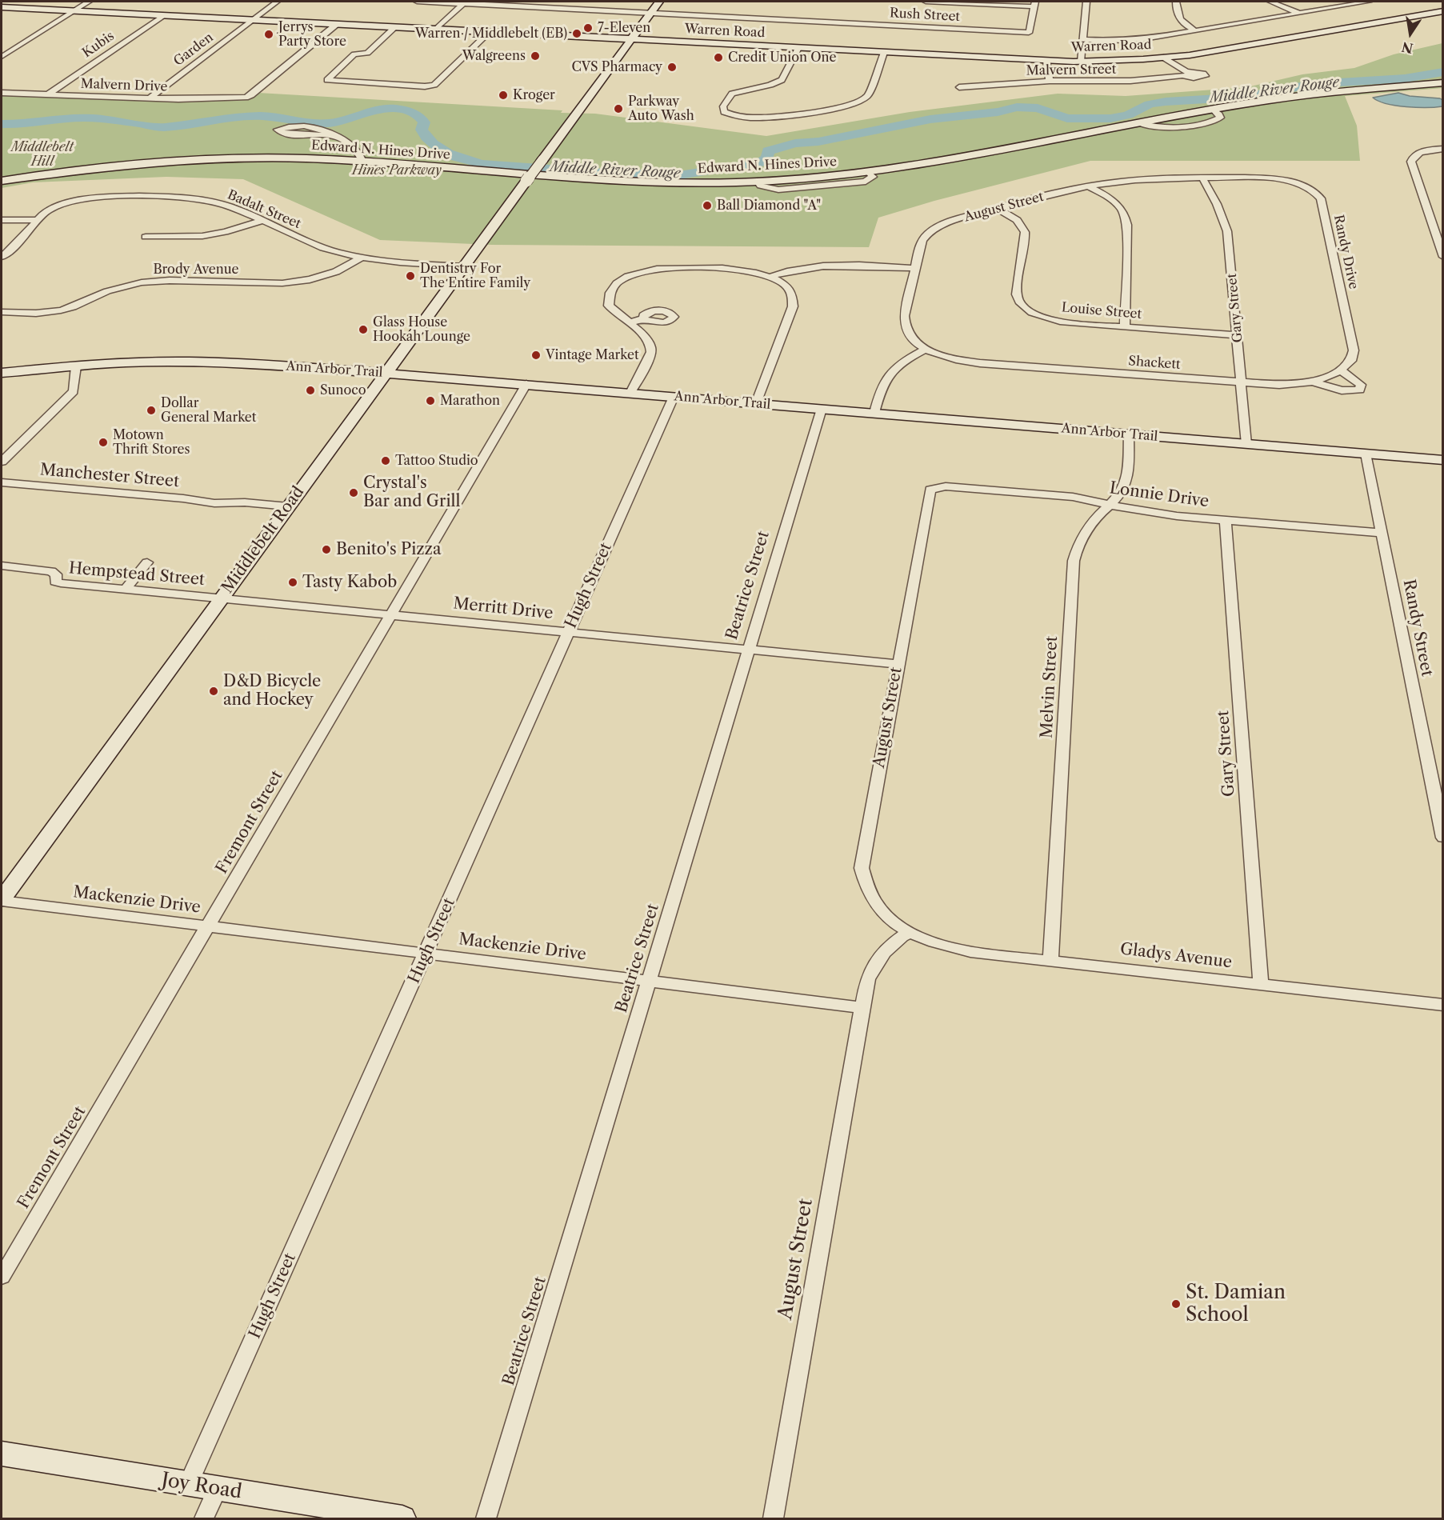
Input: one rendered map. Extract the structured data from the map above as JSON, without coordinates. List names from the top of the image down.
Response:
{
  "streets": {
    "main road": [
      "Warren Road",
      "Edward N. Hines Drive",
      "Ann Arbor Trail",
      "Middlebelt Road",
      "Joy Road"
    ],
    "street": [
      "Rush Street",
      "Kubis",
      "Garden",
      "Malvern Street",
      "Malvern Drive",
      "August Street",
      "Badalt Street",
      "Randy Drive",
      "Brody Avenue",
      "Gary Street",
      "Louise Street",
      "Shackett",
      "Manchester Street",
      "Lonnie Drive",
      "Hempstead Street",
      "Hugh Street",
      "Beatrice Street",
      "Merritt Drive",
      "Randy Street",
      "Melvin Street",
      "Fremont Street",
      "Mackenzie Drive",
      "Gladys Avenue"
    ]
  },
  "crossings": [
    ["Warren Road", "Kubis"],
    ["Warren Road", "Garden"],
    ["Warren Road", "Malvern Street"],
    ["Warren Road", "Malvern Drive"],
    ["Warren Road", "Middlebelt Road"],
    ["Kubis", "Malvern Drive"],
    ["Garden", "Malvern Drive"],
    ["August Street", "Randy Drive"],
    ["August Street", "Gary Street"],
    ["August Street", "Louise Street"],
    ["August Street", "Shackett"],
    ["August Street", "Lonnie Drive"],
    ["August Street", "Merritt Drive"],
    ["August Street", "Mackenzie Drive"],
    ["August Street", "Gladys Avenue"],
    ["Badalt Street", "Brody Avenue"],
    ["Badalt Street", "Middlebelt Road"],
    ["Randy Drive", "Shackett"],
    ["Gary Street", "Louise Street"],
    ["Gary Street", "Shackett"],
    ["Gary Street", "Ann Arbor Trail"],
    ["Gary Street", "Lonnie Drive"],
    ["Gary Street", "Gladys Avenue"],
    ["Ann Arbor Trail", "Middlebelt Road"],
    ["Ann Arbor Trail", "Hugh Street"],
    ["Ann Arbor Trail", "Beatrice Street"],
    ["Ann Arbor Trail", "Randy Street"],
    ["Ann Arbor Trail", "Melvin Street"],
    ["Ann Arbor Trail", "Fremont Street"],
    ["Manchester Street", "Middlebelt Road"],
    ["Lonnie Drive", "Randy Street"],
    ["Lonnie Drive", "Melvin Street"],
    ["Middlebelt Road", "Hempstead Street"],
    ["Middlebelt Road", "Merritt Drive"],
    ["Middlebelt Road", "Mackenzie Drive"],
    ["Hempstead Street", "Merritt Drive"],
    ["Hugh Street", "Merritt Drive"],
    ["Hugh Street", "Mackenzie Drive"],
    ["Hugh Street", "Joy Road"],
    ["Beatrice Street", "Merritt Drive"],
    ["Beatrice Street", "Mackenzie Drive"],
    ["Merritt Drive", "Fremont Street"],
    ["Melvin Street", "Gladys Avenue"],
    ["Fremont Street", "Mackenzie Drive"]
  ],
  "water": ["Middle River Rouge"],
  "parks": ["Middlebelt Hill", "Hines Parkway"],
  "places": [
    "7-Eleven",
    "Warren / Middlebelt (EB)",
    "Jerrys Party Store",
    "Walgreens",
    "Credit Union One",
    "CVS Pharmacy",
    "Kroger",
    "Parkway Auto Wash",
    "Ball Diamond \"A\"",
    "Dentistry For The Entire Family",
    "Glass House Hookah Lounge",
    "Vintage Market",
    "Sunoco",
    "Marathon",
    "Dollar General Market",
    "Motown Thrift Stores",
    "Tattoo Studio",
    "Crystal's Bar and Grill",
    "Benito's Pizza",
    "Tasty Kabob",
    "D&D Bicycle and Hockey",
    "St. Damian School"
  ],
  "north": "bottom"
}
